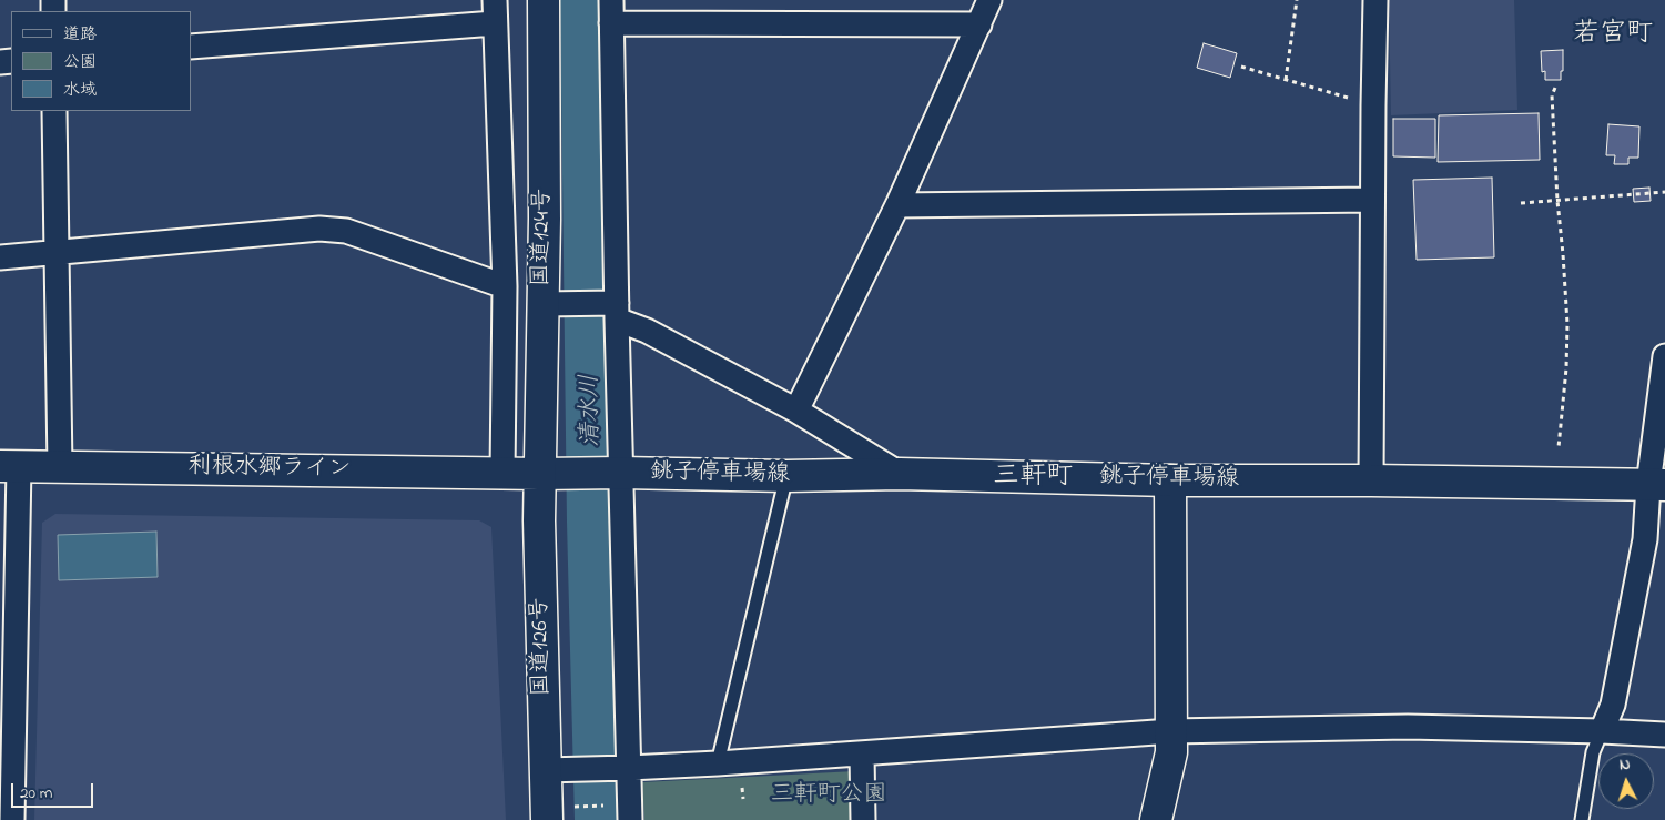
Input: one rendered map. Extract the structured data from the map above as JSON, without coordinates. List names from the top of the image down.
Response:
{
  "streets": {
    "main road": [
      "国道124号",
      "利根水郷ライン",
      "銚子停車場線",
      "国道126号"
    ]
  },
  "crossings": [
    ["国道124号", "利根水郷ライン"],
    ["国道124号", "銚子停車場線"],
    ["国道124号", "国道126号"],
    ["利根水郷ライン", "銚子停車場線"],
    ["利根水郷ライン", "国道126号"],
    ["銚子停車場線", "国道126号"]
  ],
  "districts": ["若宮町", "三軒町"],
  "water": ["清水川"],
  "parks": ["三軒町公園"],
  "legend": ["道路", "公園", "水域"],
  "scale_bar": "20 m",
  "north": "top"
}
